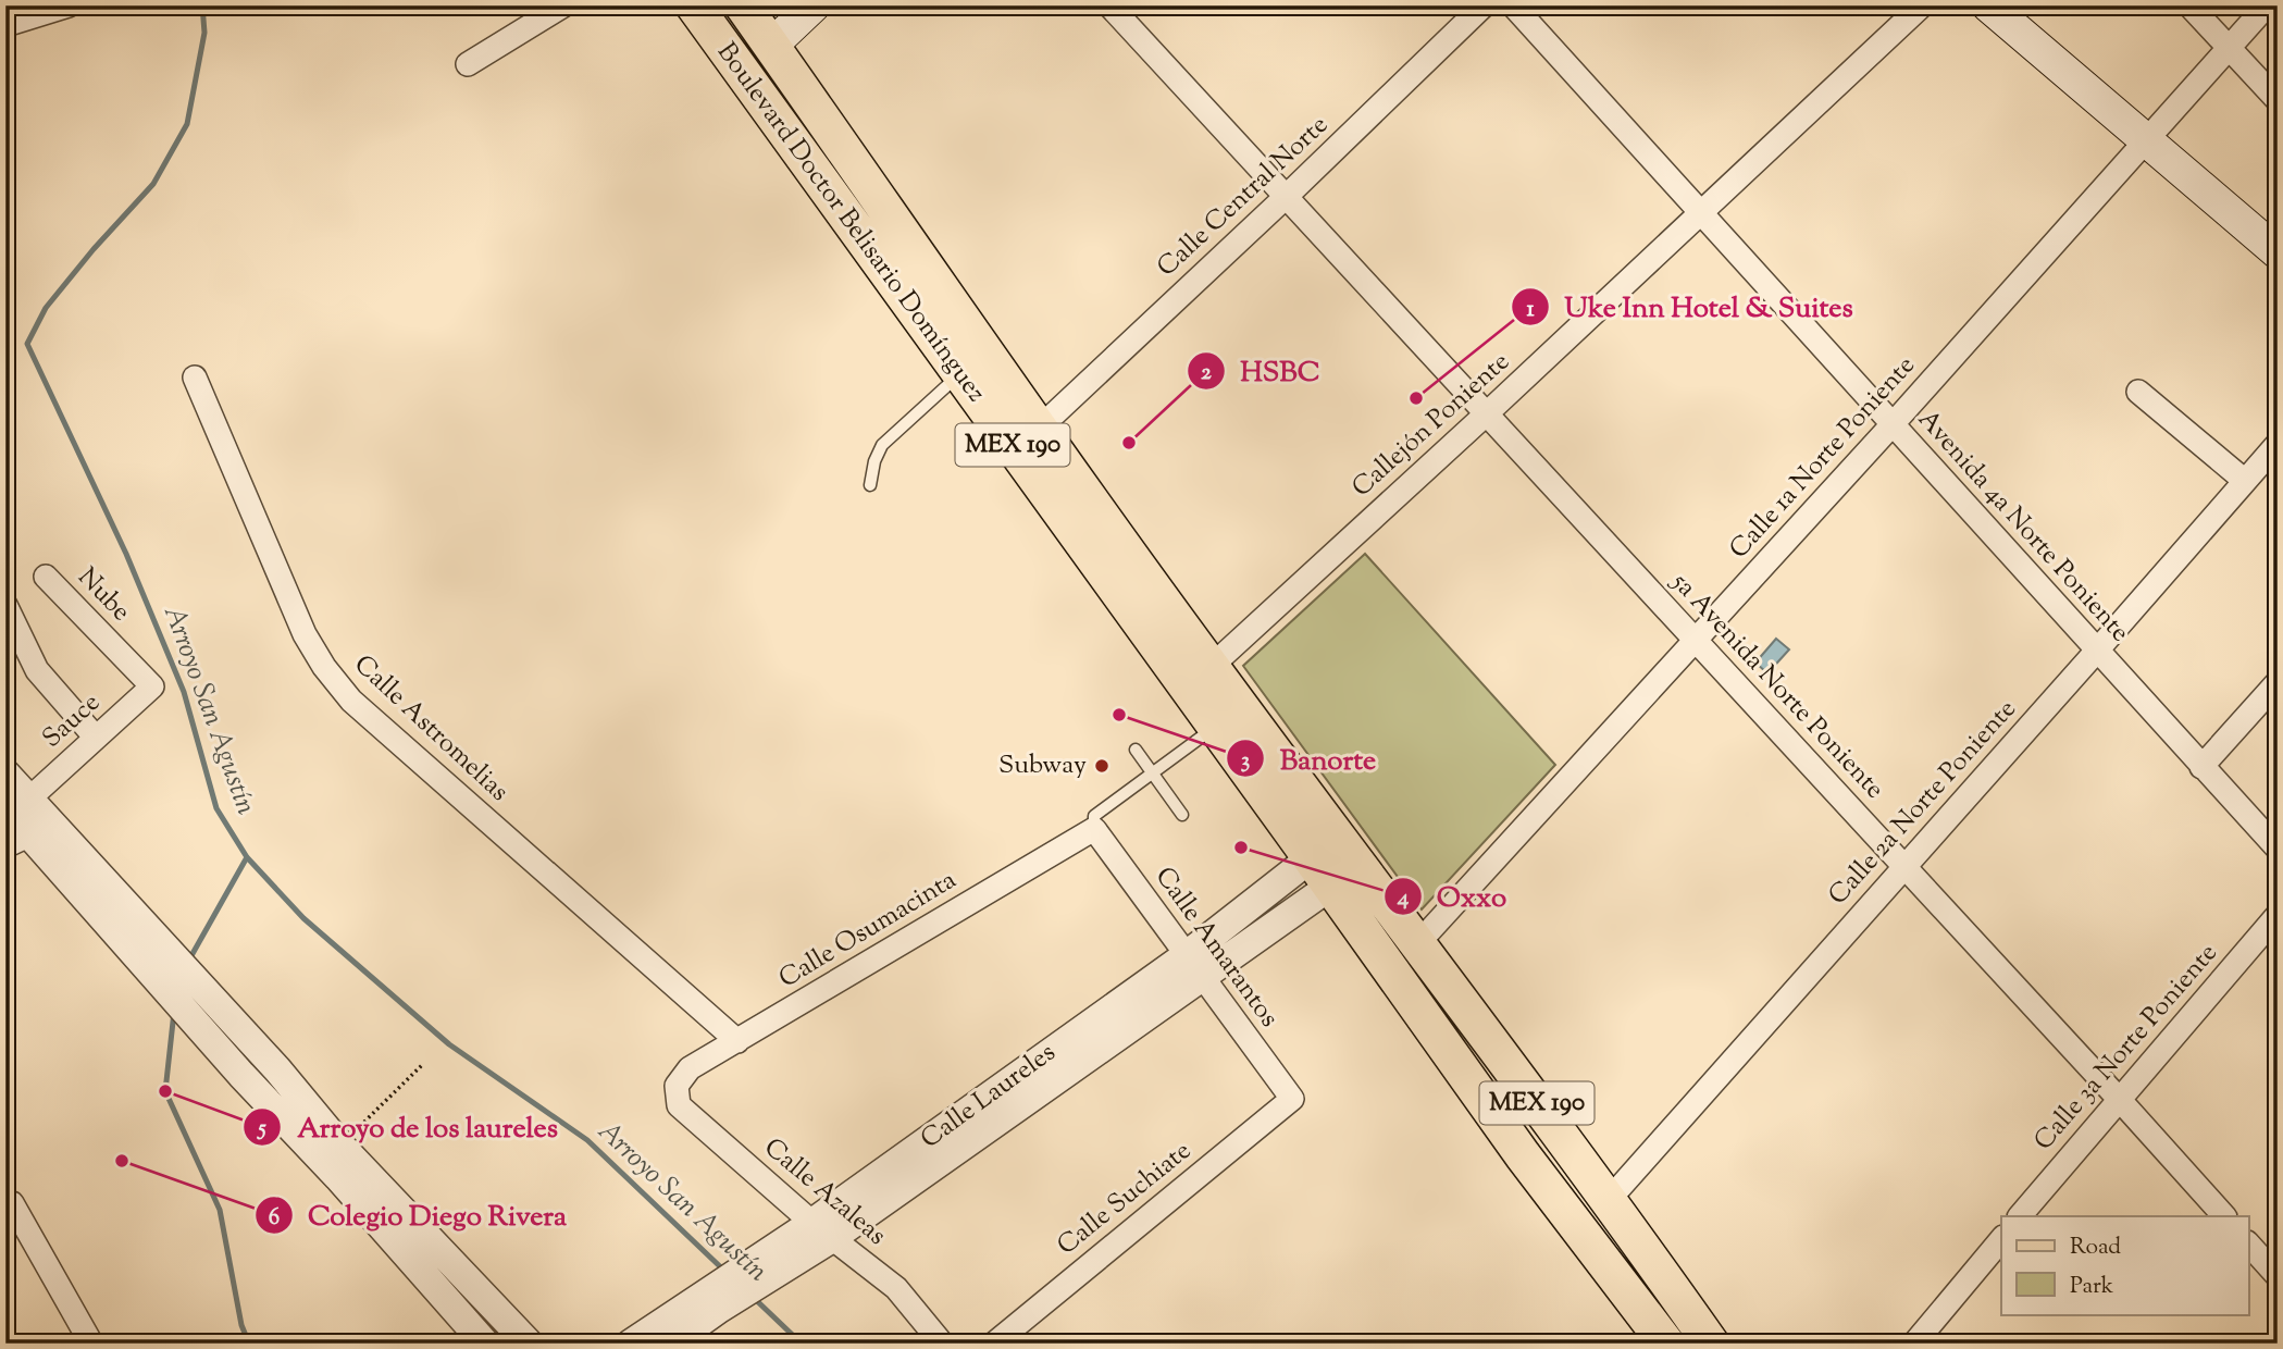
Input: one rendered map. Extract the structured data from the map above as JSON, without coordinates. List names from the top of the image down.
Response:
{
  "streets": {
    "main road": ["Boulevard Doctor Belisario Domínguez", "MEX 190"],
    "street": [
      "Calle Central Norte",
      "Callejón Poniente",
      "Calle 1a Norte Poniente",
      "Avenida 4a Norte Poniente",
      "Nube",
      "5a Avenida Norte Poniente",
      "Sauce",
      "Calle Astromelias",
      "Calle 2a Norte Poniente",
      "Calle Osumacinta",
      "Calle Amarantos",
      "Calle 3a Norte Poniente",
      "Calle Laureles",
      "Calle Azaleas",
      "Calle Suchiate"
    ]
  },
  "crossings": [
    ["Calle Central Norte", "Boulevard Doctor Belisario Domínguez"],
    ["Calle Central Norte", "5a Avenida Norte Poniente"],
    ["Boulevard Doctor Belisario Domínguez", "Callejón Poniente"],
    ["Boulevard Doctor Belisario Domínguez", "MEX 190"],
    ["Boulevard Doctor Belisario Domínguez", "Calle Laureles"],
    ["Callejón Poniente", "Avenida 4a Norte Poniente"],
    ["Callejón Poniente", "5a Avenida Norte Poniente"],
    ["MEX 190", "Calle 1a Norte Poniente"],
    ["MEX 190", "Calle 2a Norte Poniente"],
    ["MEX 190", "Calle Laureles"],
    ["Calle 1a Norte Poniente", "Avenida 4a Norte Poniente"],
    ["Calle 1a Norte Poniente", "5a Avenida Norte Poniente"],
    ["Avenida 4a Norte Poniente", "Calle 2a Norte Poniente"],
    ["Nube", "Sauce"],
    ["5a Avenida Norte Poniente", "Calle 2a Norte Poniente"],
    ["5a Avenida Norte Poniente", "Calle 3a Norte Poniente"],
    ["Calle Astromelias", "Calle Osumacinta"],
    ["Calle Osumacinta", "Calle Amarantos"],
    ["Calle Osumacinta", "Calle Azaleas"],
    ["Calle Amarantos", "Calle Laureles"],
    ["Calle Amarantos", "Calle Suchiate"],
    ["Calle Laureles", "Calle Azaleas"]
  ],
  "water": ["Arroyo San Agustín"],
  "places": [
    "Uke Inn Hotel & Suites",
    "HSBC",
    "Banorte",
    "Subway",
    "Oxxo",
    "Arroyo de los laureles",
    "Colegio Diego Rivera"
  ],
  "legend": ["Road", "Park"]
}
